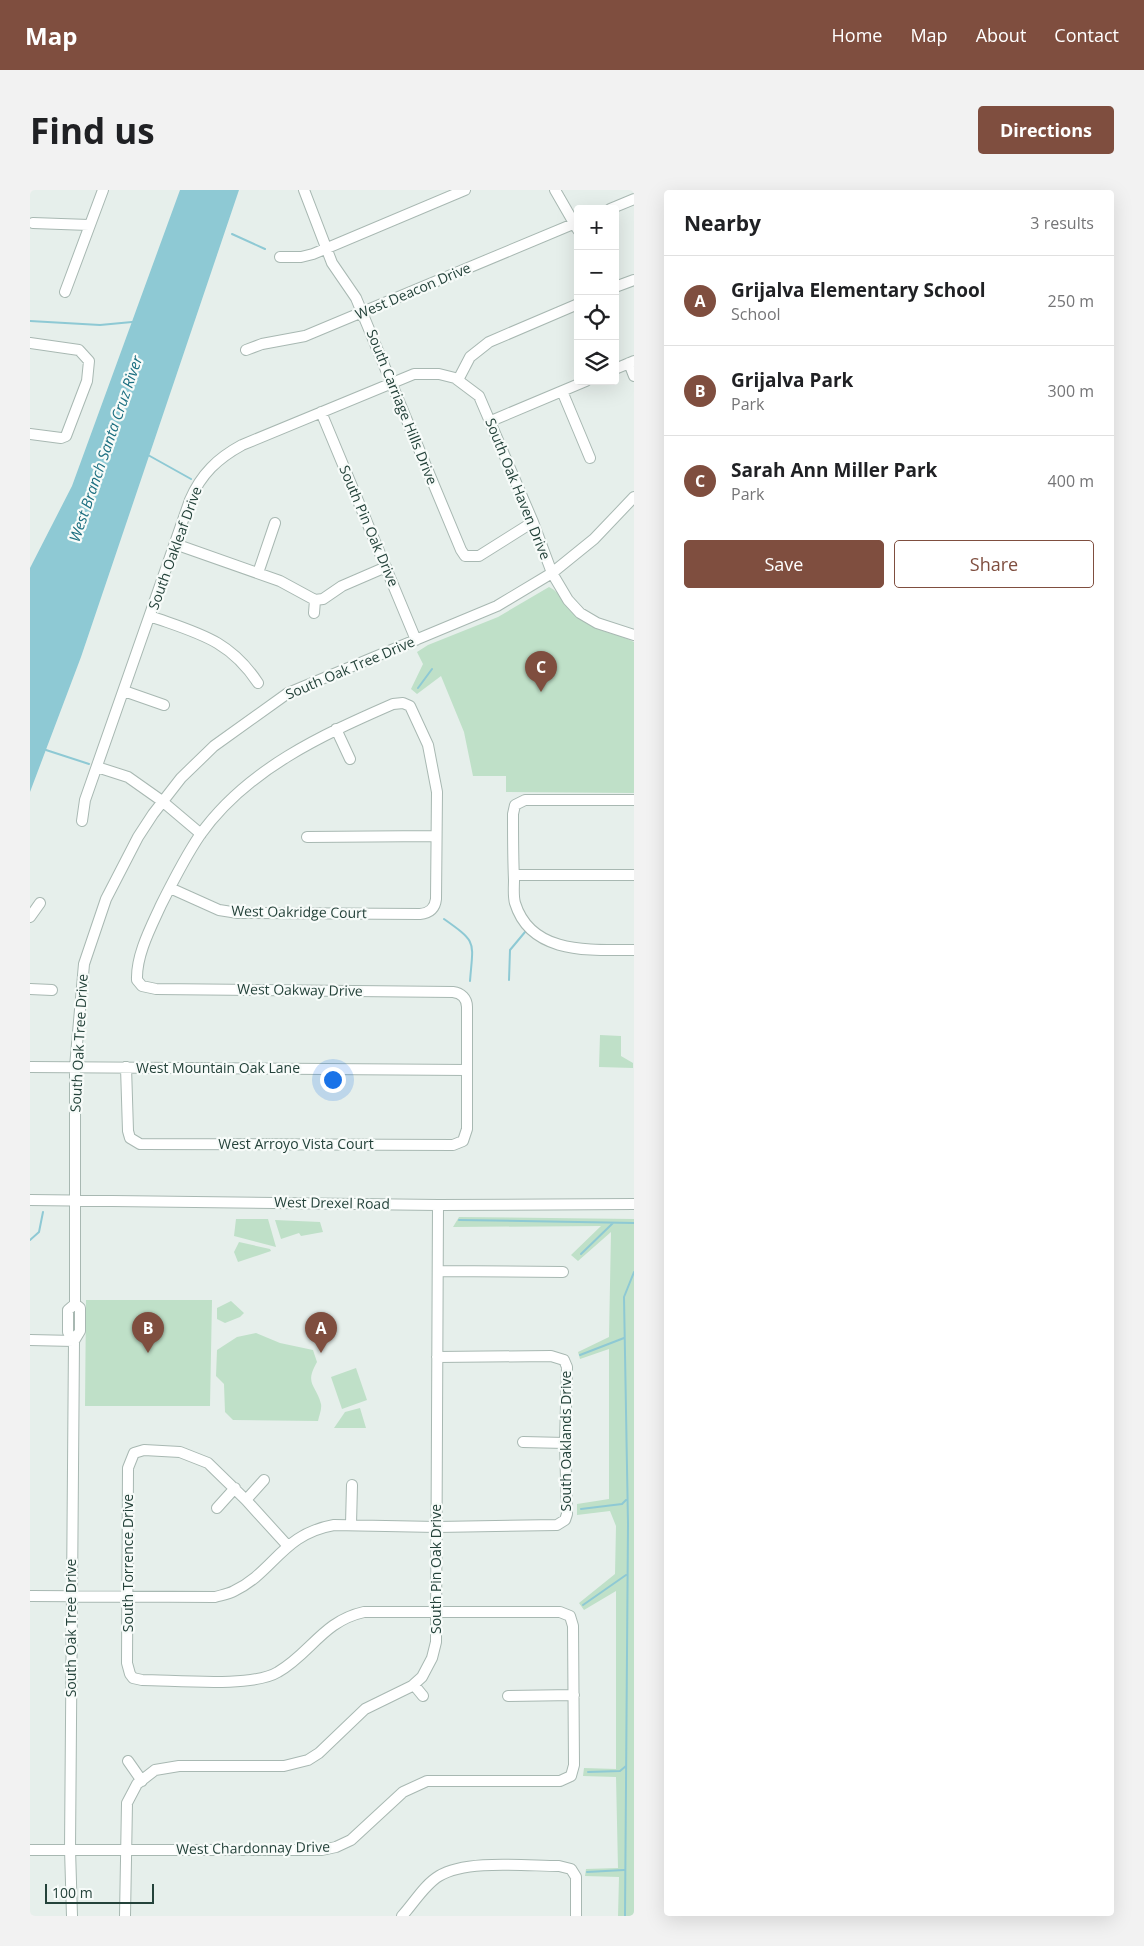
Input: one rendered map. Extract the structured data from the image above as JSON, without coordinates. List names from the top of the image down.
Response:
{
  "streets": {
    "street": [
      "West Deacon Drive",
      "South Carriage Hills Drive",
      "South Oak Haven Drive",
      "South Pin Oak Drive",
      "South Oakleaf Drive",
      "South Oak Tree Drive",
      "West Oakridge Court",
      "West Oakway Drive",
      "West Mountain Oak Lane",
      "West Arroyo Vista Court",
      "West Drexel Road",
      "South Oaklands Drive",
      "South Torrence Drive",
      "West Chardonnay Drive"
    ]
  },
  "crossings": [
    ["West Deacon Drive", "South Carriage Hills Drive"],
    ["South Carriage Hills Drive", "South Oak Haven Drive"],
    ["South Carriage Hills Drive", "South Oakleaf Drive"],
    ["South Oak Haven Drive", "South Oakleaf Drive"],
    ["South Oak Haven Drive", "South Oak Tree Drive"],
    ["South Pin Oak Drive", "South Oakleaf Drive"],
    ["South Pin Oak Drive", "South Oak Tree Drive"],
    ["South Pin Oak Drive", "West Drexel Road"],
    ["South Pin Oak Drive", "South Oaklands Drive"],
    ["South Pin Oak Drive", "South Torrence Drive"],
    ["South Pin Oak Drive", "West Chardonnay Drive"],
    ["South Oak Tree Drive", "West Mountain Oak Lane"],
    ["South Oak Tree Drive", "West Drexel Road"],
    ["South Oak Tree Drive", "West Chardonnay Drive"],
    ["West Oakridge Court", "West Oakway Drive"],
    ["West Oakway Drive", "West Mountain Oak Lane"],
    ["West Oakway Drive", "West Arroyo Vista Court"],
    ["West Mountain Oak Lane", "West Arroyo Vista Court"]
  ],
  "water": ["West Branch Santa Cruz River"],
  "scale_bar": "100 m",
  "page": {
    "header": "Map",
    "nav": [
      "Home",
      "Map",
      "About",
      "Contact"
    ],
    "buttons": [
      "Directions",
      ["Save", "Share"]
    ],
    "title": "Find us",
    "heading": ["Nearby", "3 results"],
    "map_buttons": ["+", "−"],
    "list": [
      {
        "mark": "A",
        "name": "Grijalva Elementary School",
        "note": "School",
        "value": "250 m"
      },
      {
        "mark": "B",
        "name": "Grijalva Park",
        "note": "Park",
        "value": "300 m"
      },
      {
        "mark": "C",
        "name": "Sarah Ann Miller Park",
        "note": "Park",
        "value": "400 m"
      }
    ],
    "pins": ["C", "A", "B"],
    "scale": "100 m"
  }
}
